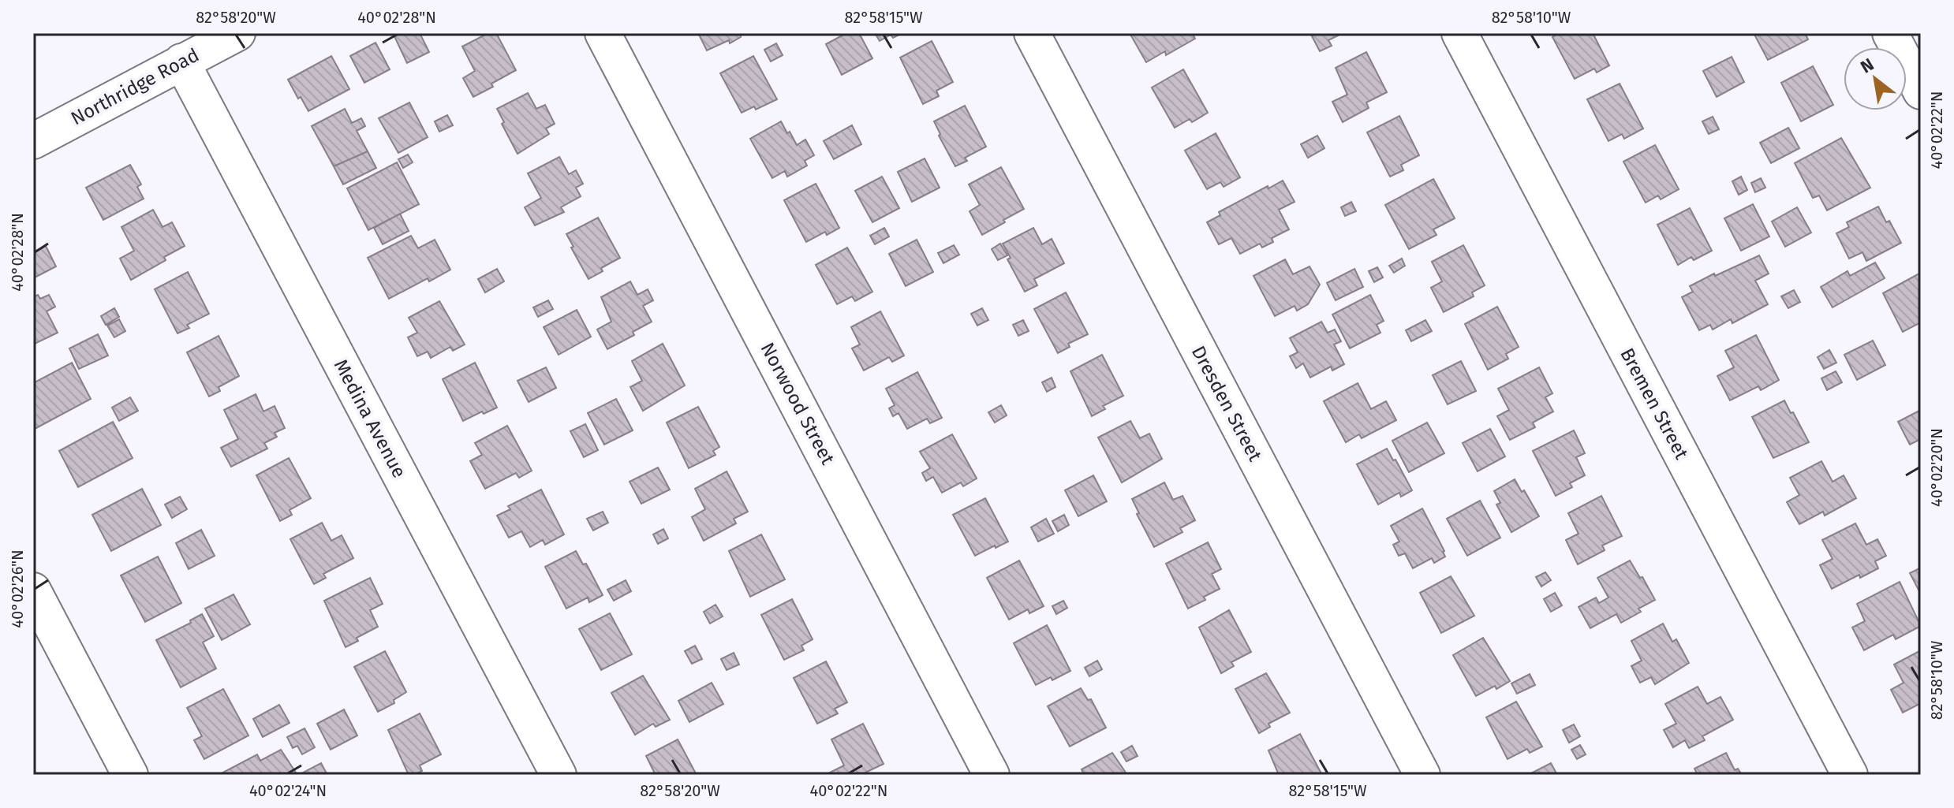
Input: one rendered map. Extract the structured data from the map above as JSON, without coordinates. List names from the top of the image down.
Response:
{
  "streets": {
    "street": [
      "Northridge Road",
      "Norwood Street",
      "Dresden Street",
      "Bremen Street",
      "Medina Avenue"
    ]
  },
  "crossings": [
    ["Northridge Road", "Medina Avenue"]
  ],
  "north": "top left",
  "coordinates": [
    "82°58'20\"W",
    "40°02'28\"N",
    "82°58'15\"W",
    "82°58'10\"W",
    "40°02'22\"N",
    "40°02'20\"N",
    "40°02'26\"N",
    "40°02'24\"N"
  ]
}
